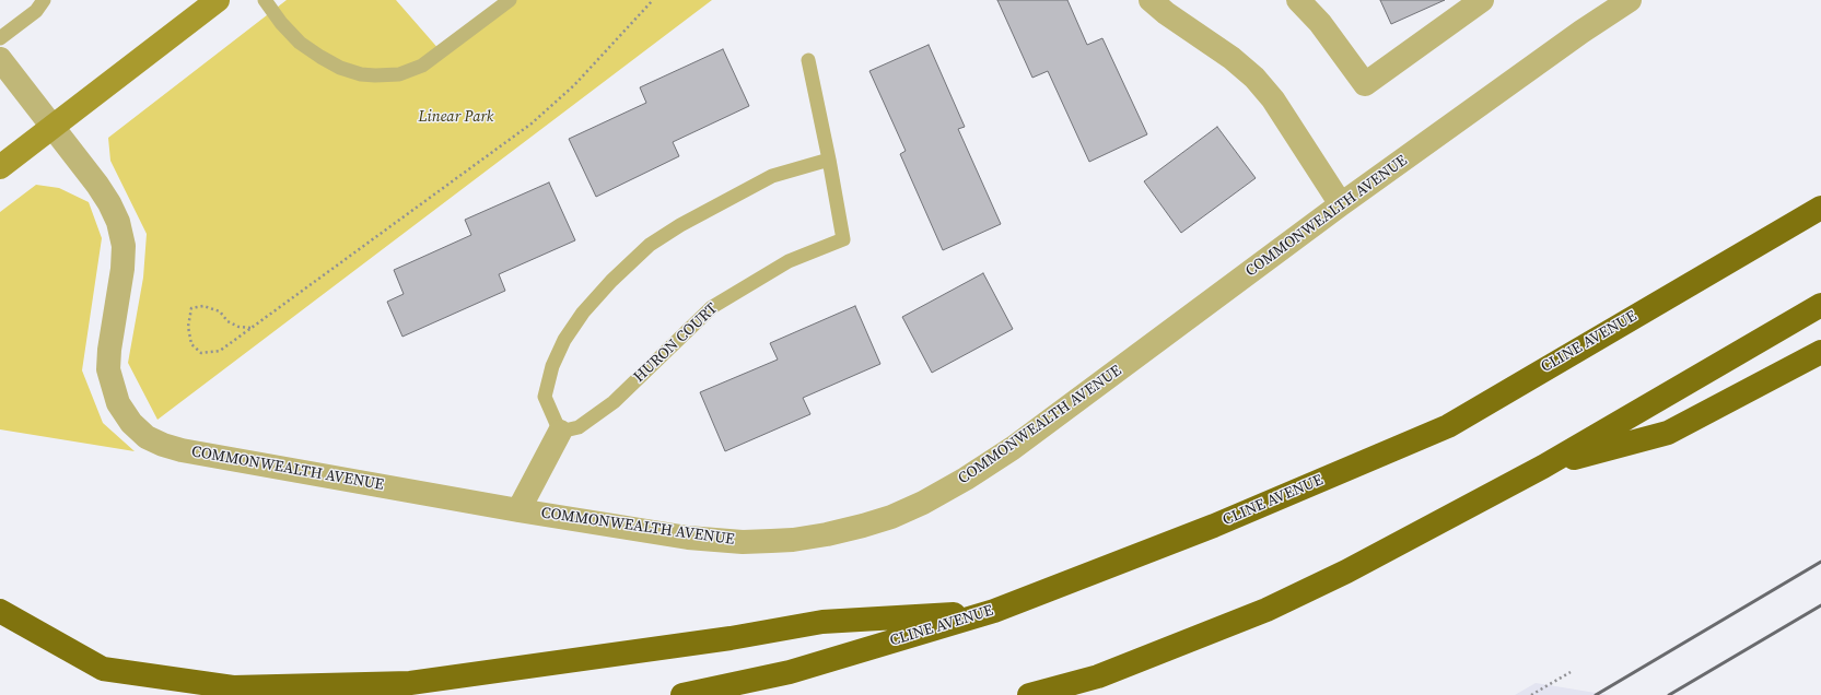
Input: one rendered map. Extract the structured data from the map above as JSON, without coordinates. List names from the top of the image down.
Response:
{
  "streets": {
    "highway": ["CLINE AVENUE"],
    "street": ["COMMONWEALTH AVENUE"],
    "lane": ["HURON COURT"]
  },
  "parks": ["Linear Park"]
}
